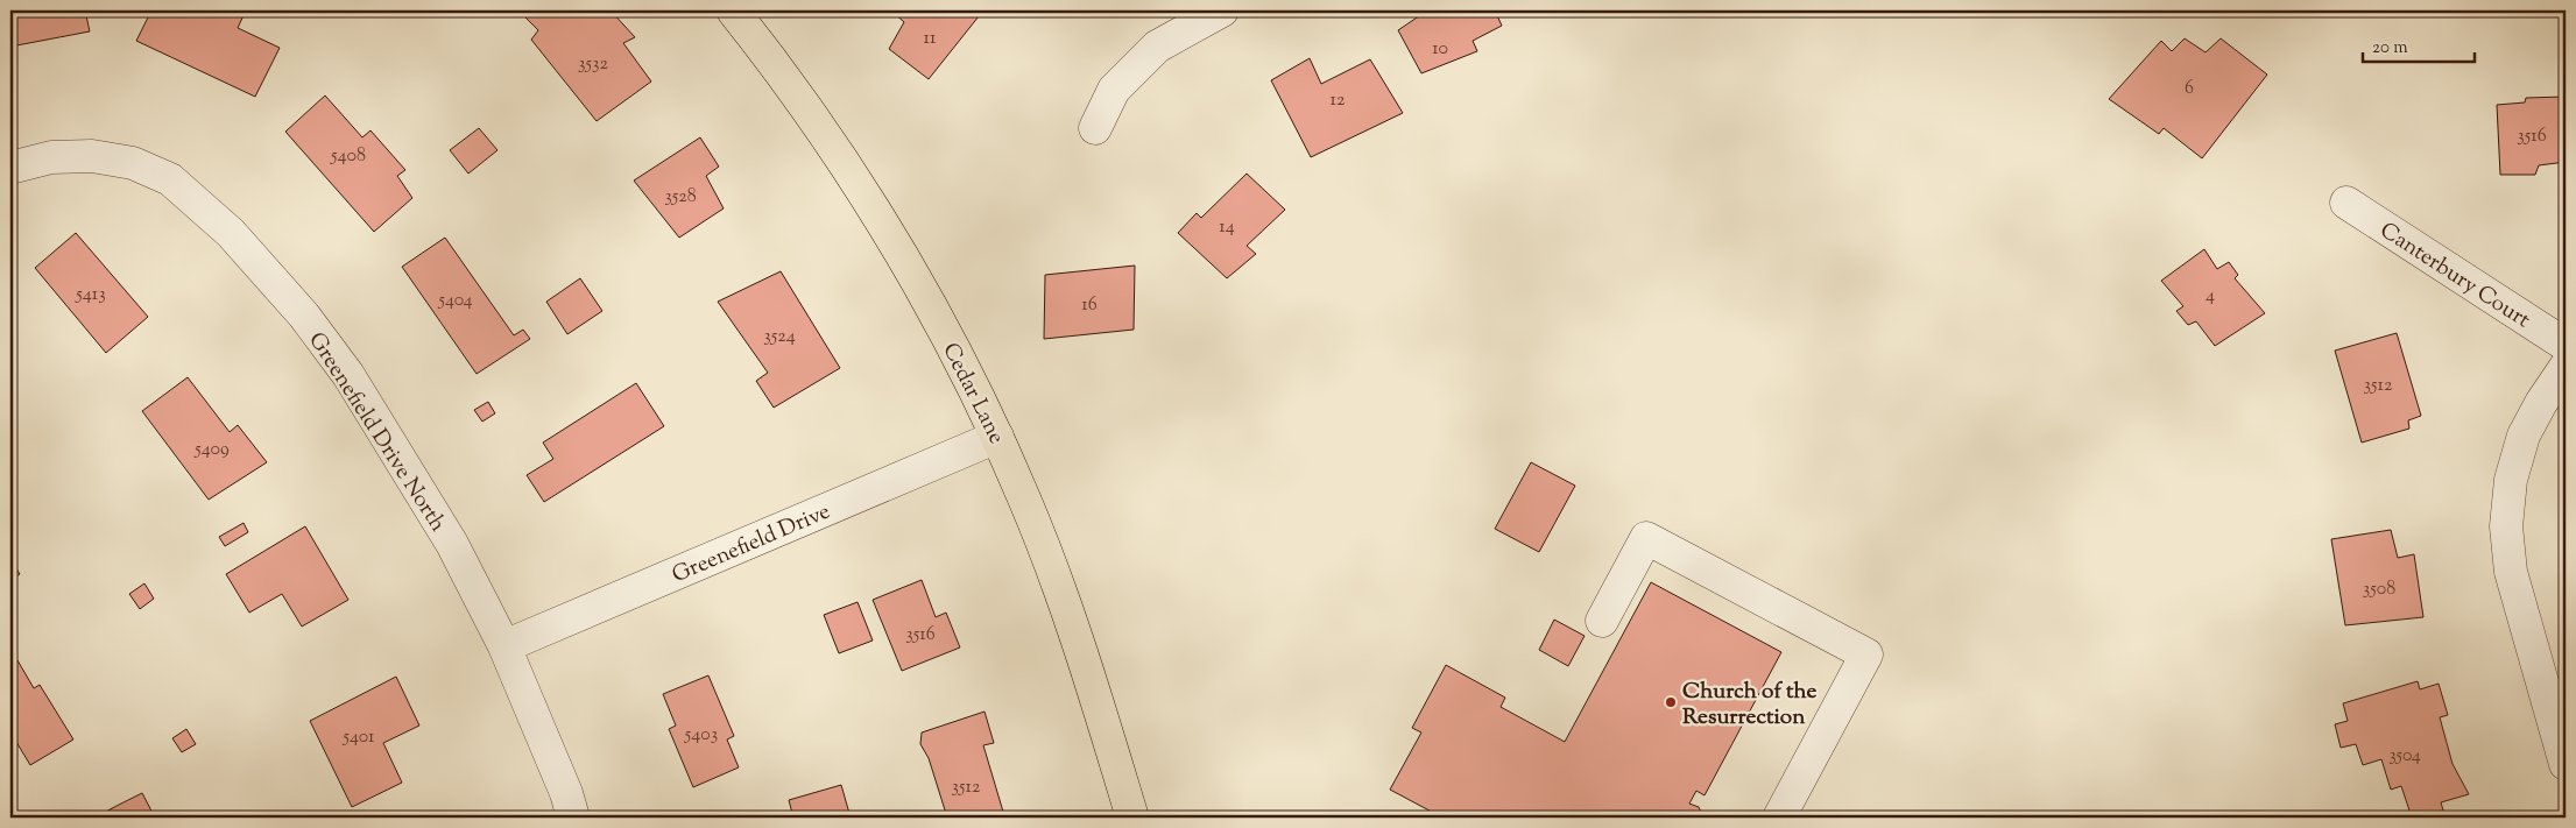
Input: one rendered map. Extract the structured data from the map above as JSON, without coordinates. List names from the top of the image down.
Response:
{
  "streets": {
    "main road": ["Cedar Lane"],
    "street": ["Canterbury Court", "Greenefield Drive North", "Greenefield Drive"]
  },
  "crossings": [
    ["Cedar Lane", "Greenefield Drive"],
    ["Greenefield Drive North", "Greenefield Drive"]
  ],
  "places": ["Church of the Resurrection"],
  "house_numbers": [
    "11",
    "10",
    "3532",
    "6",
    "12",
    "3516",
    "5408",
    "3528",
    "14",
    "5413",
    "4",
    "5404",
    "16",
    "3524",
    "3512",
    "5409",
    "3508",
    "3516",
    "5403",
    "5401",
    "3504",
    "3512"
  ],
  "scale_bar": "20 m"
}
